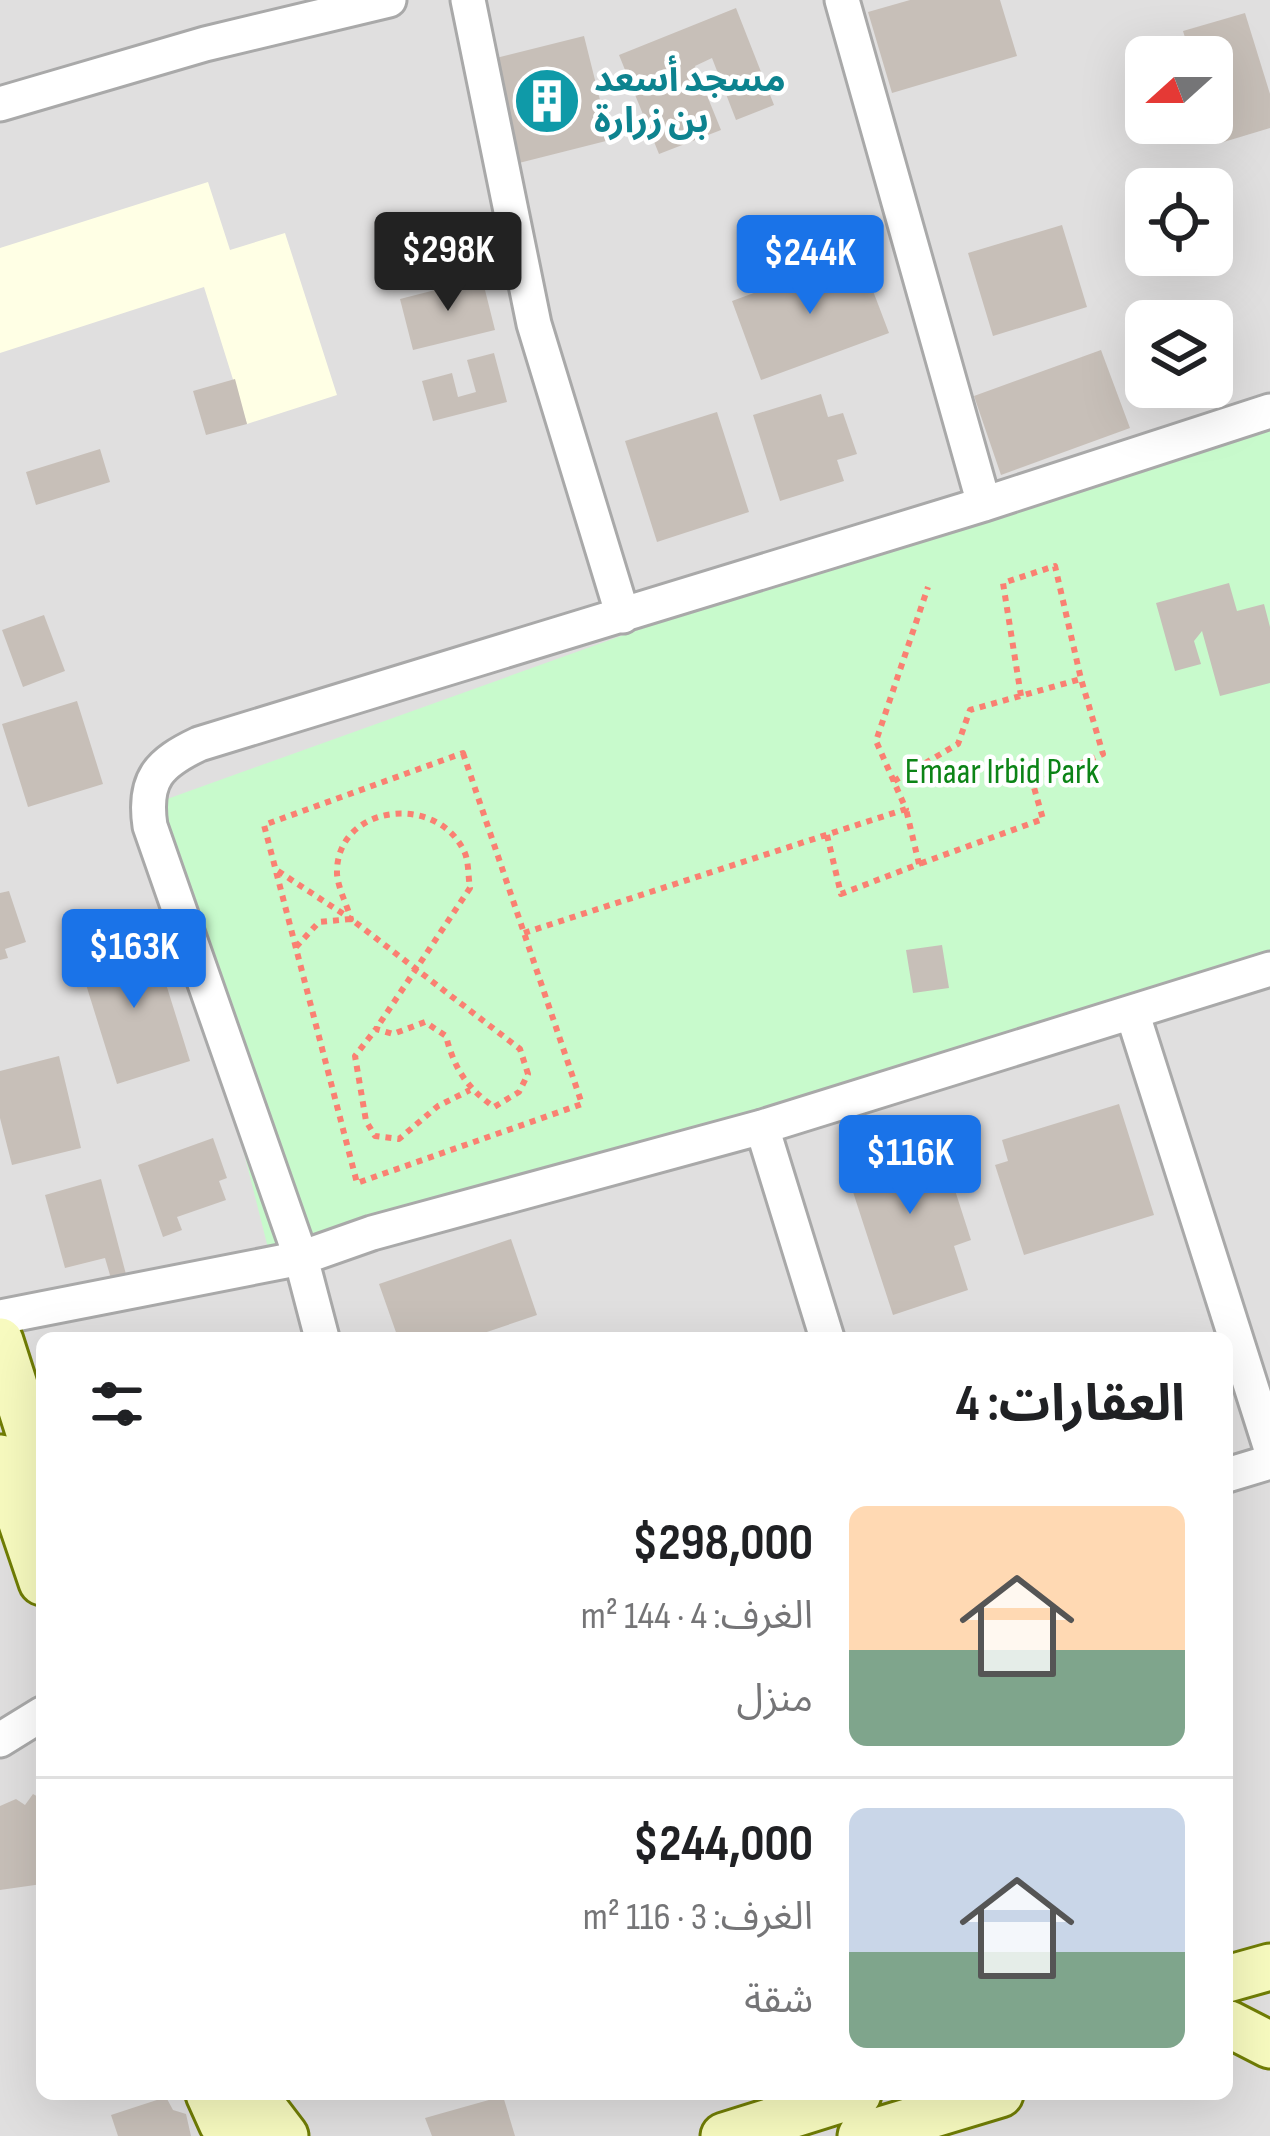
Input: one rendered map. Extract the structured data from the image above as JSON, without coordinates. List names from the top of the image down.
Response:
{
  "parks": ["Emaar Irbid Park"],
  "places": {
    "building": ["مسجد أسعد بن زرارة"]
  },
  "north": "left",
  "page": {
    "price": [
      "$298K",
      "$244K",
      "$163K",
      "$116K"
    ],
    "heading": "العقارات: 4",
    "list": [
      {
        "name": "$298,000",
        "note": "الغرف: 4 · 144 m² · منزل"
      },
      {
        "name": "$244,000",
        "note": "الغرف: 3 · 116 m² · شقة"
      }
    ]
  }
}
